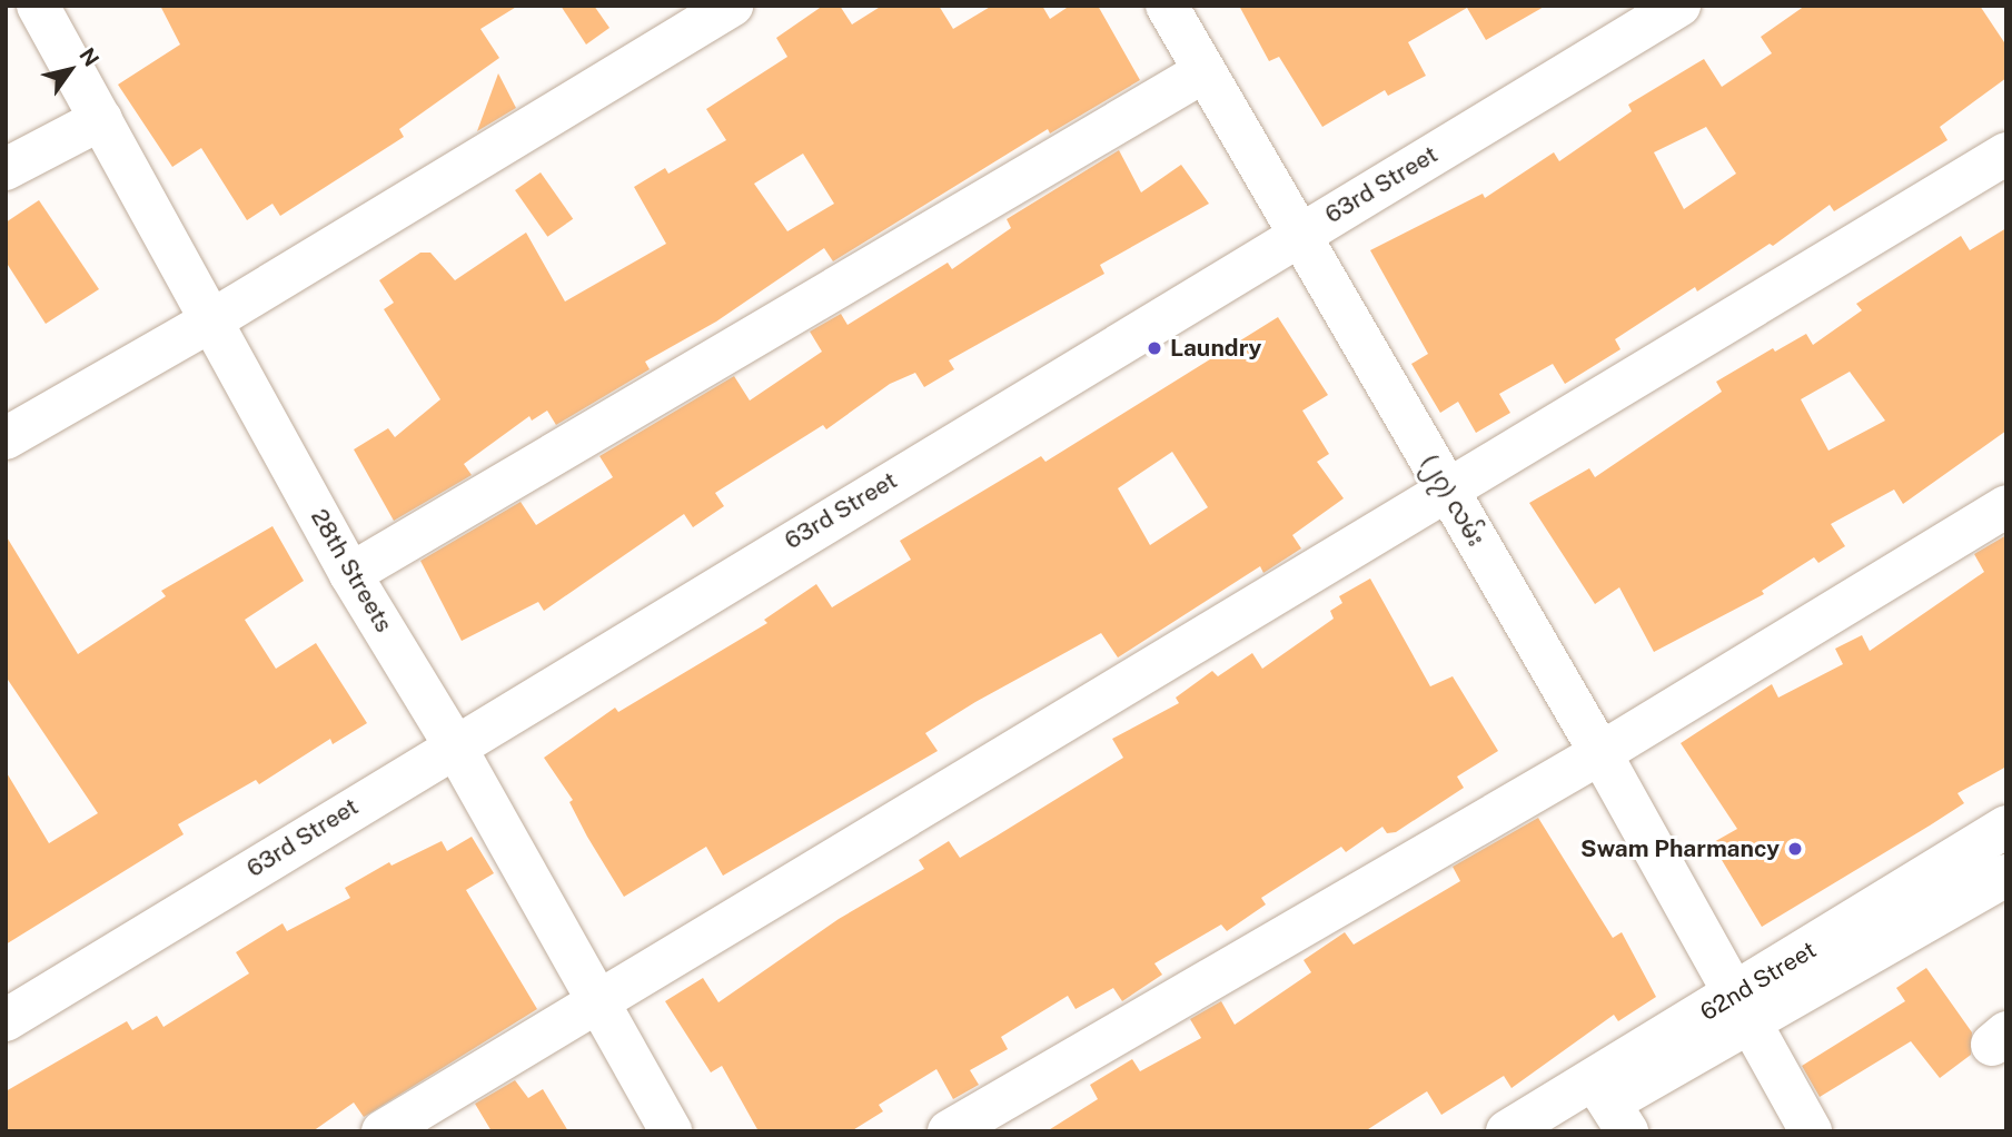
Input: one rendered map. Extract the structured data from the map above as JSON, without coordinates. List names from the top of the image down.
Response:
{
  "streets": {
    "street": [
      "63rd Street",
      "(၂၇) လမ်း",
      "28th Streets",
      "62nd Street"
    ]
  },
  "crossings": [
    ["63rd Street", "(၂၇) လမ်း"],
    ["63rd Street", "28th Streets"],
    ["(၂၇) လမ်း", "62nd Street"]
  ],
  "places": ["Laundry", "Swam Pharmancy"],
  "north": "top right"
}
